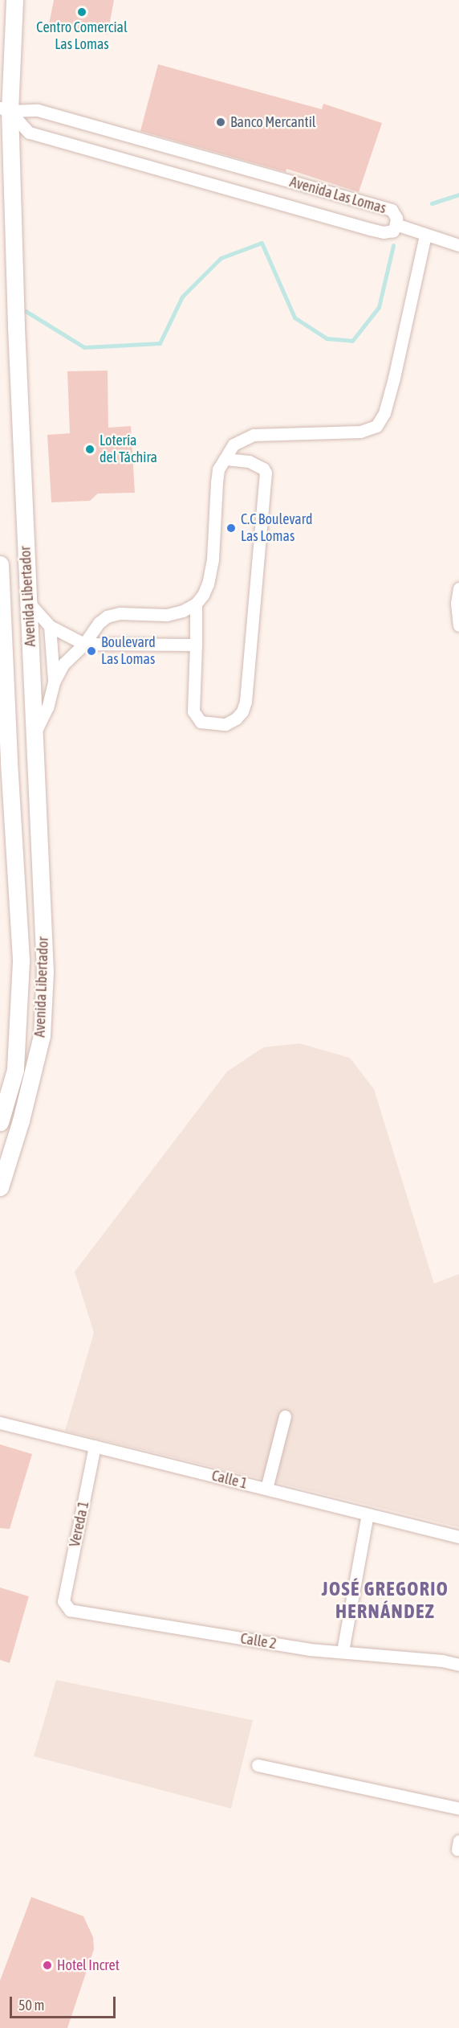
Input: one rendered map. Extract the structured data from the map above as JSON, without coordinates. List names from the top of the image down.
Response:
{
  "streets": {
    "main road": ["Avenida Libertador"],
    "street": [
      "Avenida Las Lomas",
      "Calle 1",
      "Vereda 1",
      "Calle 2"
    ]
  },
  "crossings": [
    ["Avenida Las Lomas", "Avenida Libertador"],
    ["Calle 1", "Vereda 1"],
    ["Vereda 1", "Calle 2"]
  ],
  "districts": ["JOSÉ GREGORIO HERNÁNDEZ"],
  "places": [
    "Centro Comercial Las Lomas",
    "Banco Mercantil",
    "Lotería del Táchira",
    "C.C Boulevard Las Lomas",
    "Boulevard Las Lomas",
    "Hotel Incret"
  ],
  "scale_bar": "50 m"
}
